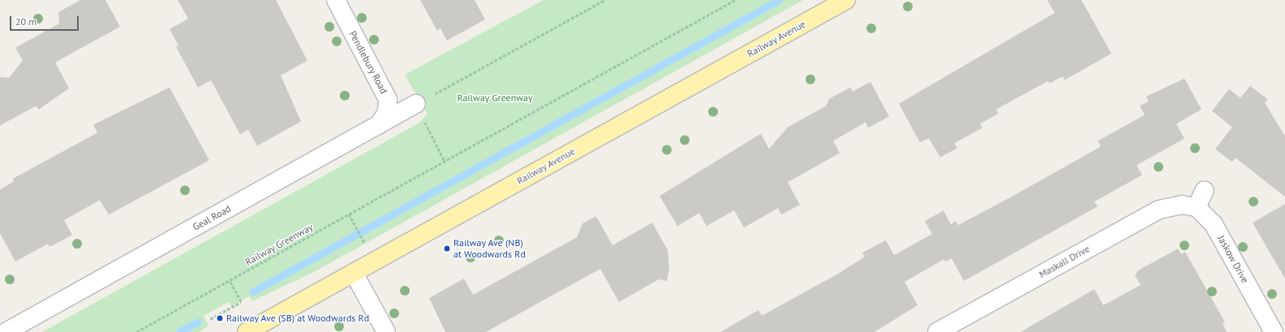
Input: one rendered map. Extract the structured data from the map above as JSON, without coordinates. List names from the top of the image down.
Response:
{
  "streets": {
    "main road": ["Railway Avenue"],
    "street": [
      "Pendlebury Road",
      "Geal Road",
      "Jaskow Drive",
      "Maskall Drive"
    ],
    "path": ["Railway Greenway"]
  },
  "crossings": [
    ["Pendlebury Road", "Geal Road"],
    ["Jaskow Drive", "Maskall Drive"]
  ],
  "parks": ["Railway Greenway"],
  "places": ["Railway Ave (NB) at Woodwards Rd", "Railway Ave (SB) at Woodwards Rd"],
  "scale_bar": "20 m"
}
